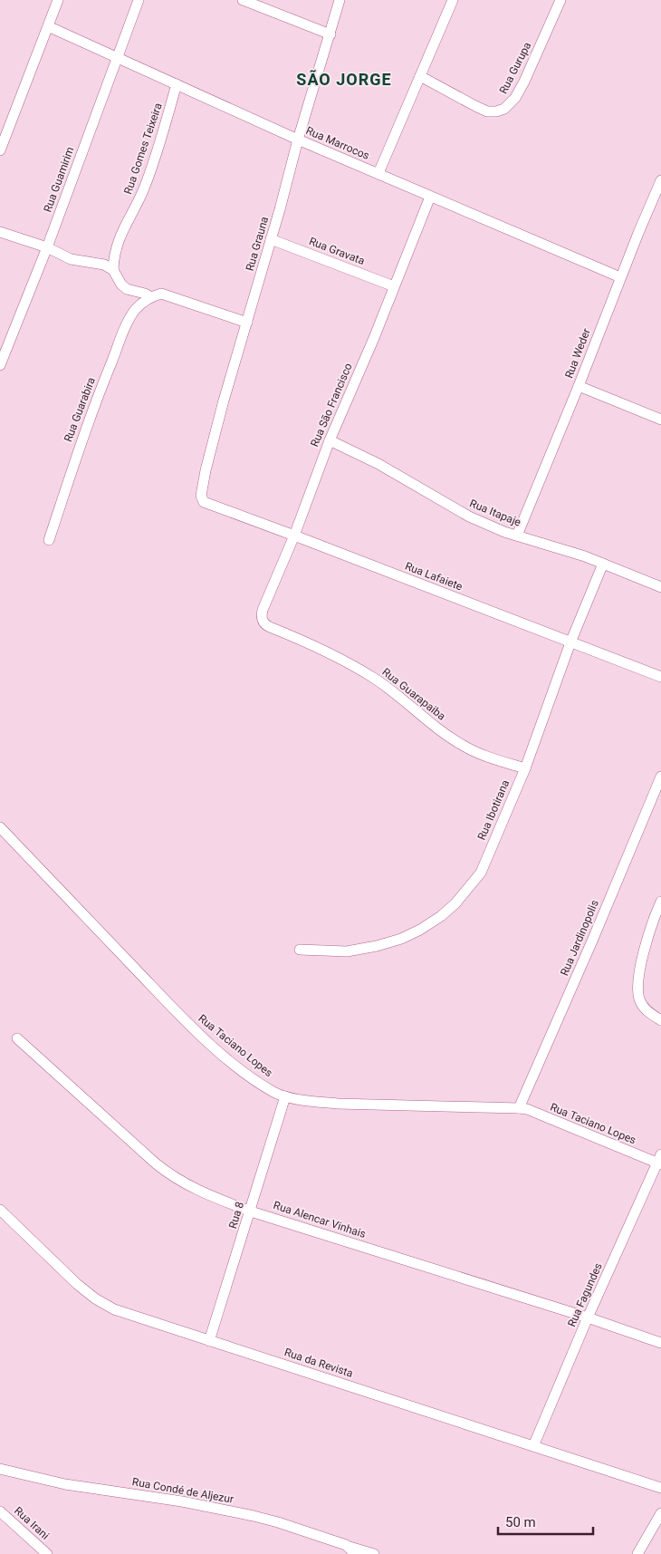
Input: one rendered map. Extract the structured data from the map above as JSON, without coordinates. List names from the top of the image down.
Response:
{
  "streets": {
    "street": [
      "Rua Gurupa",
      "Rua Marrocos",
      "Rua Gomes Teixeira",
      "Rua Guamirim",
      "Rua Grauna",
      "Rua Gravata",
      "Rua Weder",
      "Rua São Francisco",
      "Rua Guarabira",
      "Rua Itapaje",
      "Rua Lafaiete",
      "Rua Guarapaiba",
      "Rua Ibotirana",
      "Rua Jardinopolis",
      "Rua Taciano Lopes",
      "Rua 8",
      "Rua Alencar Vinhais",
      "Rua Fagundes",
      "Rua da Revista",
      "Rua Condé de Aljezur",
      "Rua Irani"
    ]
  },
  "crossings": [
    ["Rua Marrocos", "Rua Gomes Teixeira"],
    ["Rua Marrocos", "Rua Guamirim"],
    ["Rua Marrocos", "Rua Grauna"],
    ["Rua Marrocos", "Rua Weder"],
    ["Rua Marrocos", "Rua São Francisco"],
    ["Rua Grauna", "Rua Gravata"],
    ["Rua Grauna", "Rua Lafaiete"],
    ["Rua Gravata", "Rua São Francisco"],
    ["Rua Weder", "Rua Itapaje"],
    ["Rua São Francisco", "Rua Itapaje"],
    ["Rua São Francisco", "Rua Lafaiete"],
    ["Rua São Francisco", "Rua Guarapaiba"],
    ["Rua Itapaje", "Rua Ibotirana"],
    ["Rua Lafaiete", "Rua Ibotirana"],
    ["Rua Guarapaiba", "Rua Ibotirana"],
    ["Rua Jardinopolis", "Rua Taciano Lopes"],
    ["Rua Taciano Lopes", "Rua 8"],
    ["Rua Taciano Lopes", "Rua Fagundes"],
    ["Rua 8", "Rua Alencar Vinhais"],
    ["Rua 8", "Rua da Revista"],
    ["Rua Alencar Vinhais", "Rua Fagundes"],
    ["Rua Fagundes", "Rua da Revista"]
  ],
  "districts": ["SÃO JORGE"],
  "scale_bar": "50 m"
}
